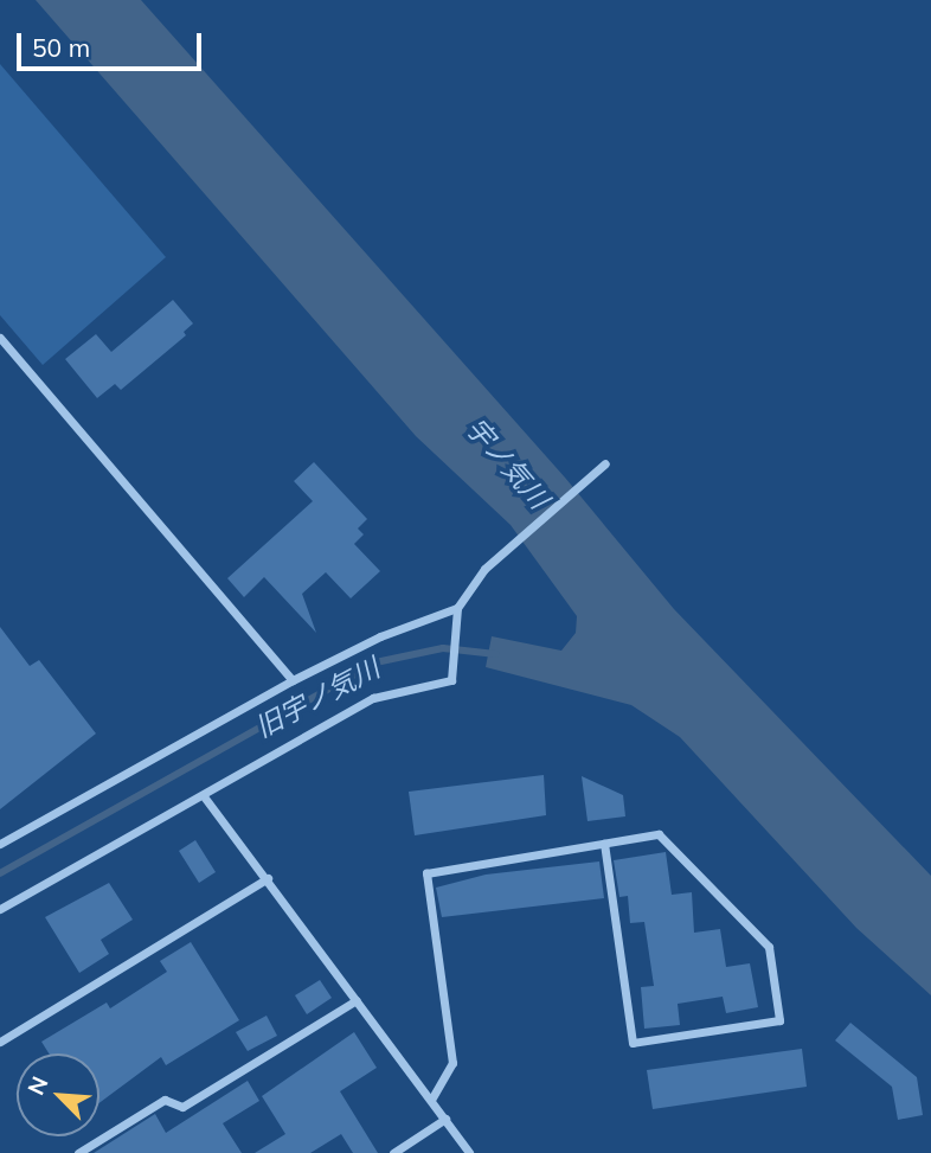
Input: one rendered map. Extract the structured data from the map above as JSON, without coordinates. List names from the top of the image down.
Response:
{
  "water": ["宇ノ気川", "旧宇ノ気川"],
  "scale_bar": "50 m",
  "north": "top left"
}
